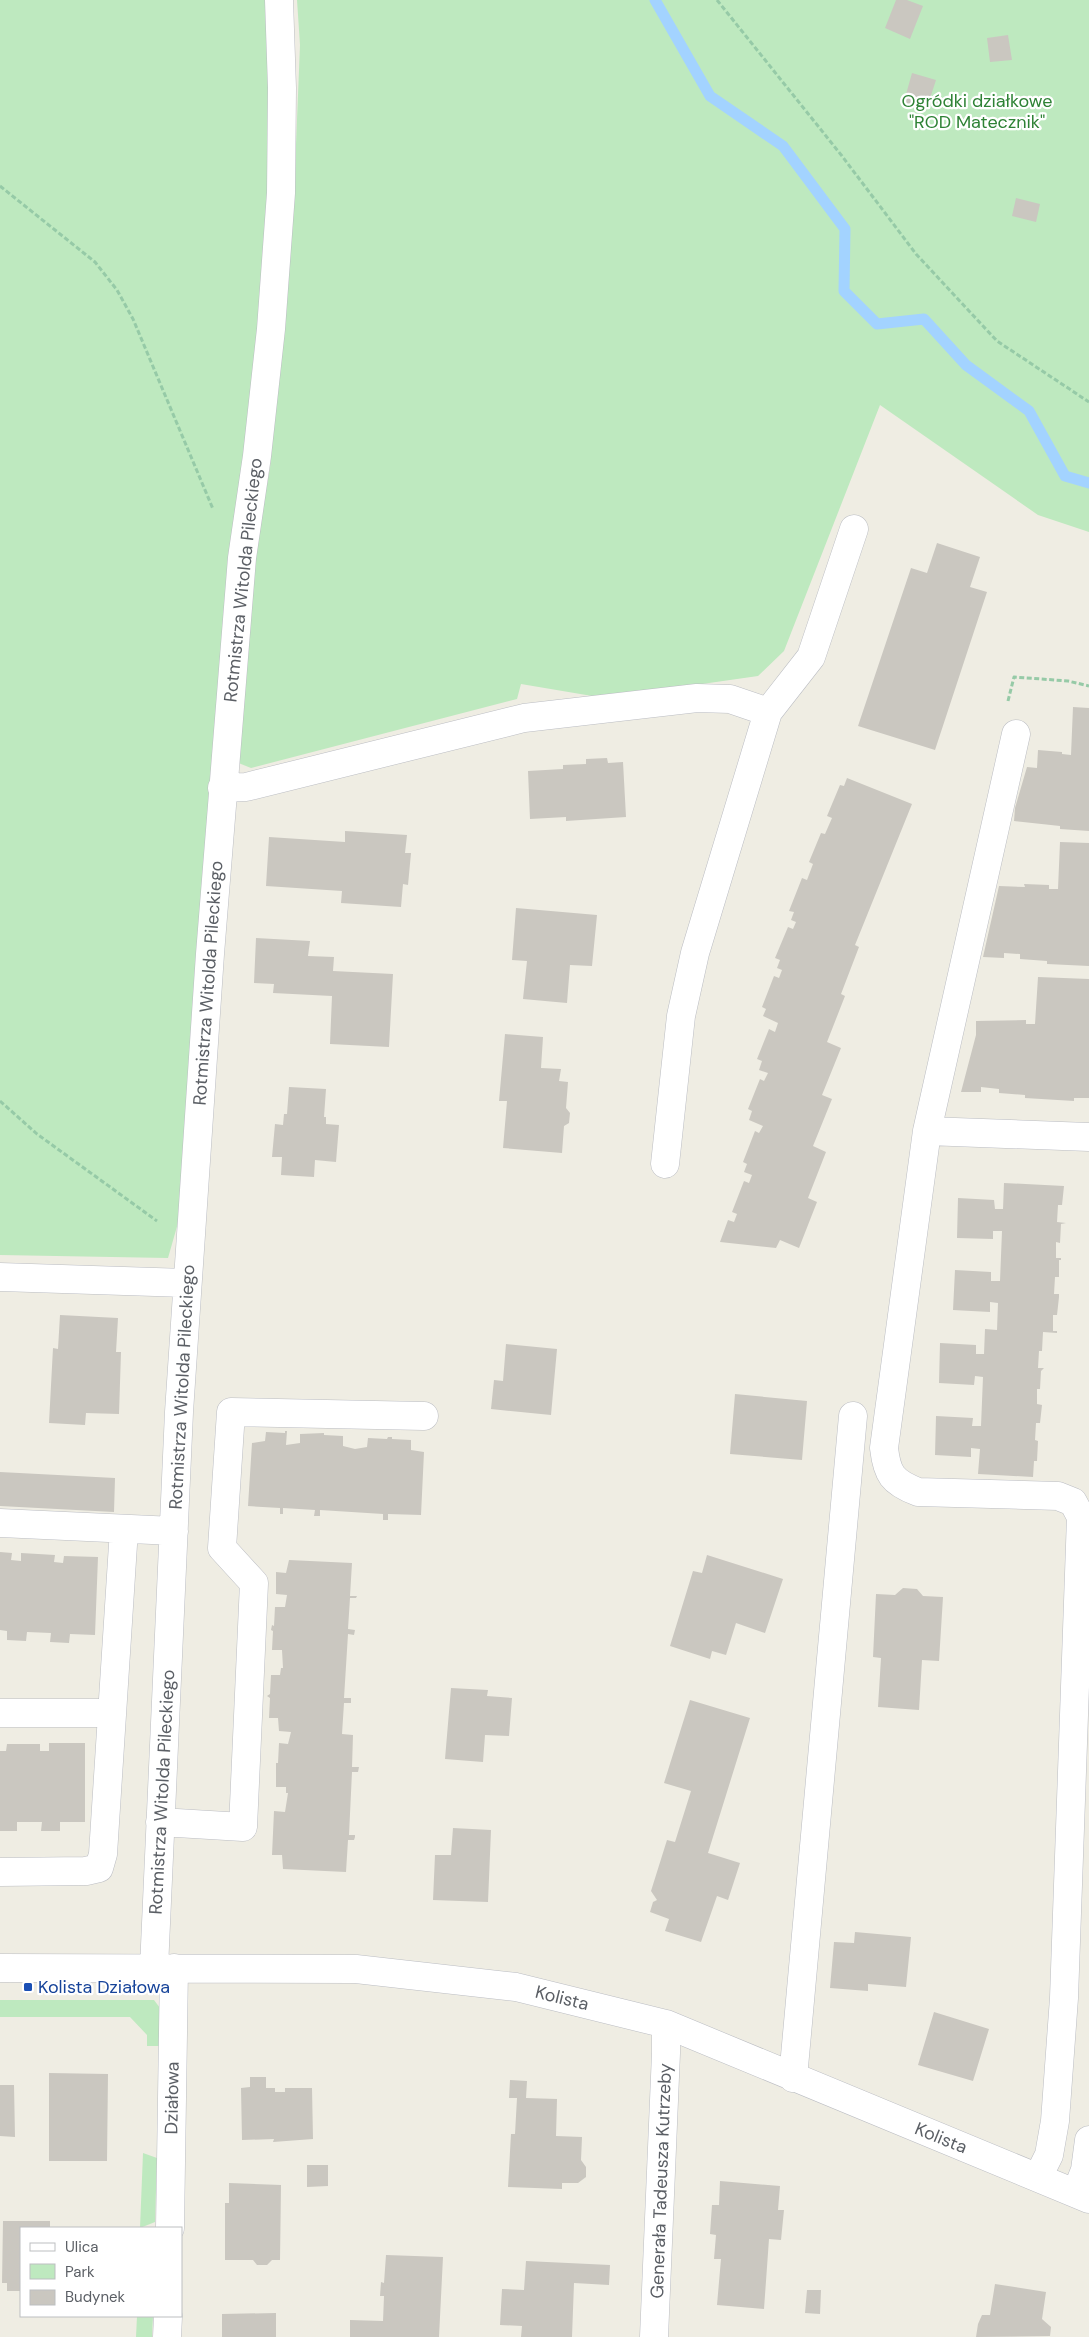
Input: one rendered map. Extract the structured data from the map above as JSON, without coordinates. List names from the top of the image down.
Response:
{
  "streets": {
    "street": [
      "Rotmistrza Witolda Pileckiego",
      "Kolista",
      "Działowa",
      "Generała Tadeusza Kutrzeby"
    ]
  },
  "crossings": [
    ["Rotmistrza Witolda Pileckiego", "Kolista"],
    ["Rotmistrza Witolda Pileckiego", "Działowa"],
    ["Kolista", "Działowa"],
    ["Kolista", "Generała Tadeusza Kutrzeby"]
  ],
  "parks": ["Ogródki działkowe \"ROD Matecznik\""],
  "places": {
    "transit": ["Kolista Działowa"]
  },
  "legend": ["Ulica", "Park", "Budynek"]
}
